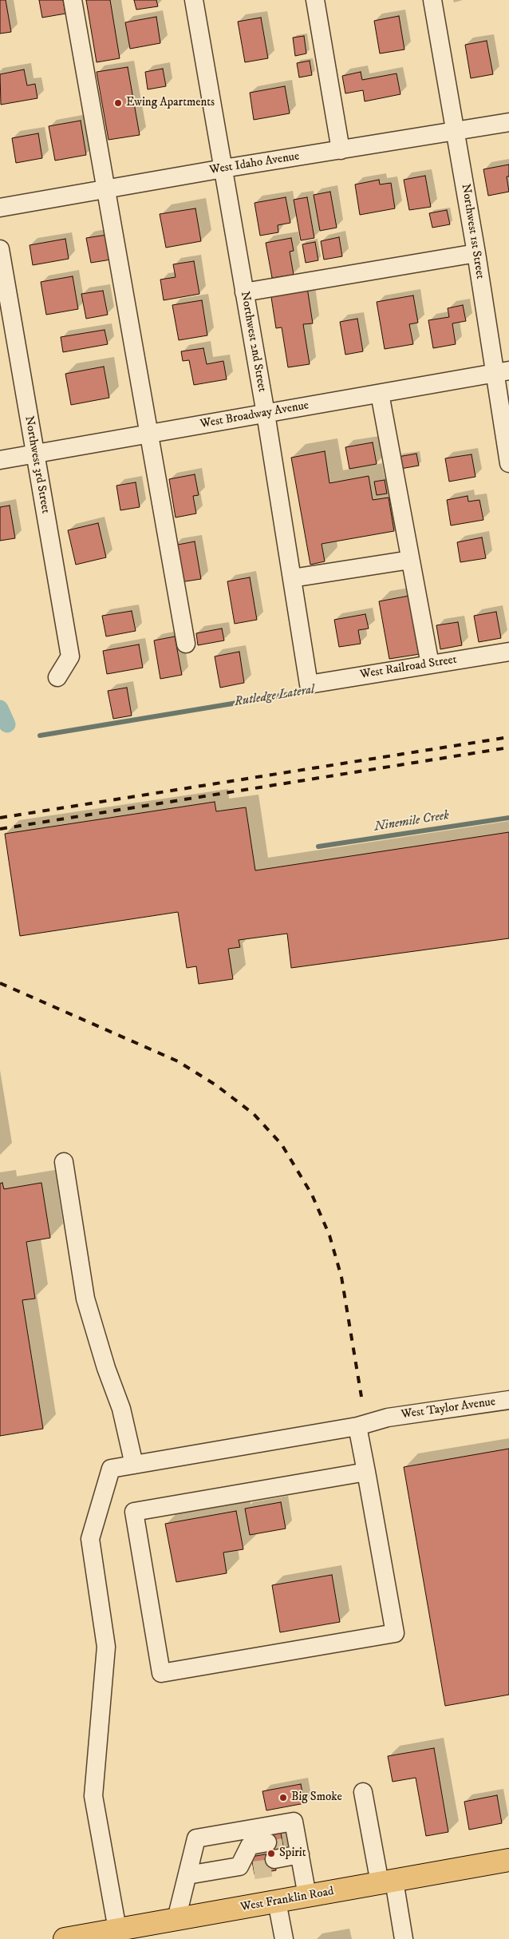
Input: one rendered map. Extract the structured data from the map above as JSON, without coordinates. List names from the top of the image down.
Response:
{
  "streets": {
    "main road": ["West Franklin Road"],
    "street": [
      "West Idaho Avenue",
      "Northwest 1st Street",
      "Northwest 2nd Street",
      "West Broadway Avenue",
      "Northwest 3rd Street",
      "West Railroad Street",
      "West Taylor Avenue"
    ]
  },
  "crossings": [
    ["West Idaho Avenue", "Northwest 1st Street"],
    ["West Idaho Avenue", "Northwest 2nd Street"],
    ["Northwest 1st Street", "West Broadway Avenue"],
    ["Northwest 2nd Street", "West Broadway Avenue"],
    ["Northwest 2nd Street", "West Railroad Street"],
    ["West Broadway Avenue", "Northwest 3rd Street"],
    ["West Taylor Avenue", "West Franklin Road"]
  ],
  "water": ["Rutledge Lateral", "Ninemile Creek"],
  "places": ["Ewing Apartments", "Big Smoke", "Spirit"]
}
